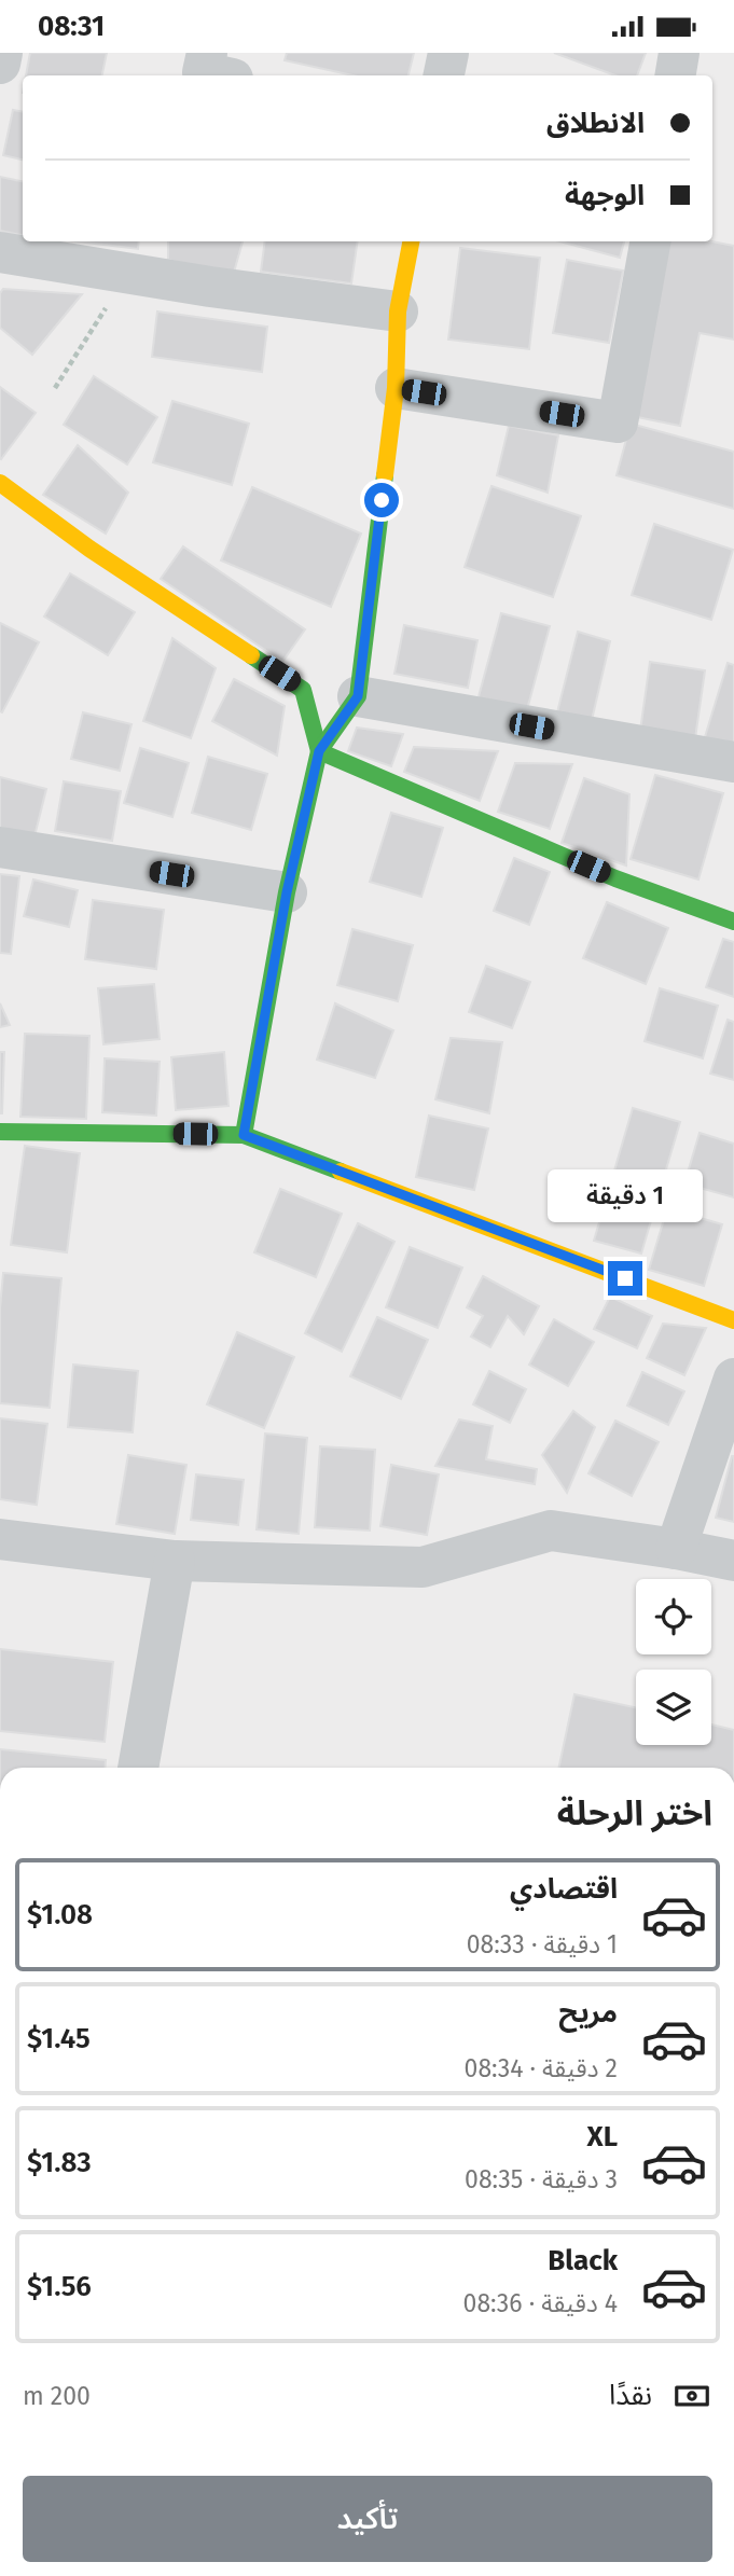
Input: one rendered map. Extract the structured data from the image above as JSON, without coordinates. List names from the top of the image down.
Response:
{
  "page": {
    "status": "08:31",
    "banner": ["الانطلاق", "الوجهة"],
    "bubble": "1 دقيقة",
    "heading": "اختر الرحلة",
    "list": [
      {
        "name": "اقتصادي",
        "note": "1 دقيقة · 08:33",
        "value": "$1.08"
      },
      {
        "name": "مريح",
        "note": "2 دقيقة · 08:34",
        "value": "$1.45"
      },
      {
        "name": "XL",
        "note": "3 دقيقة · 08:35",
        "value": "$1.83"
      },
      {
        "name": "Black",
        "note": "4 دقيقة · 08:36",
        "value": "$1.56"
      }
    ],
    "pay": ["نقدًا", "200 m"],
    "buttons": "تأكيد"
  }
}
